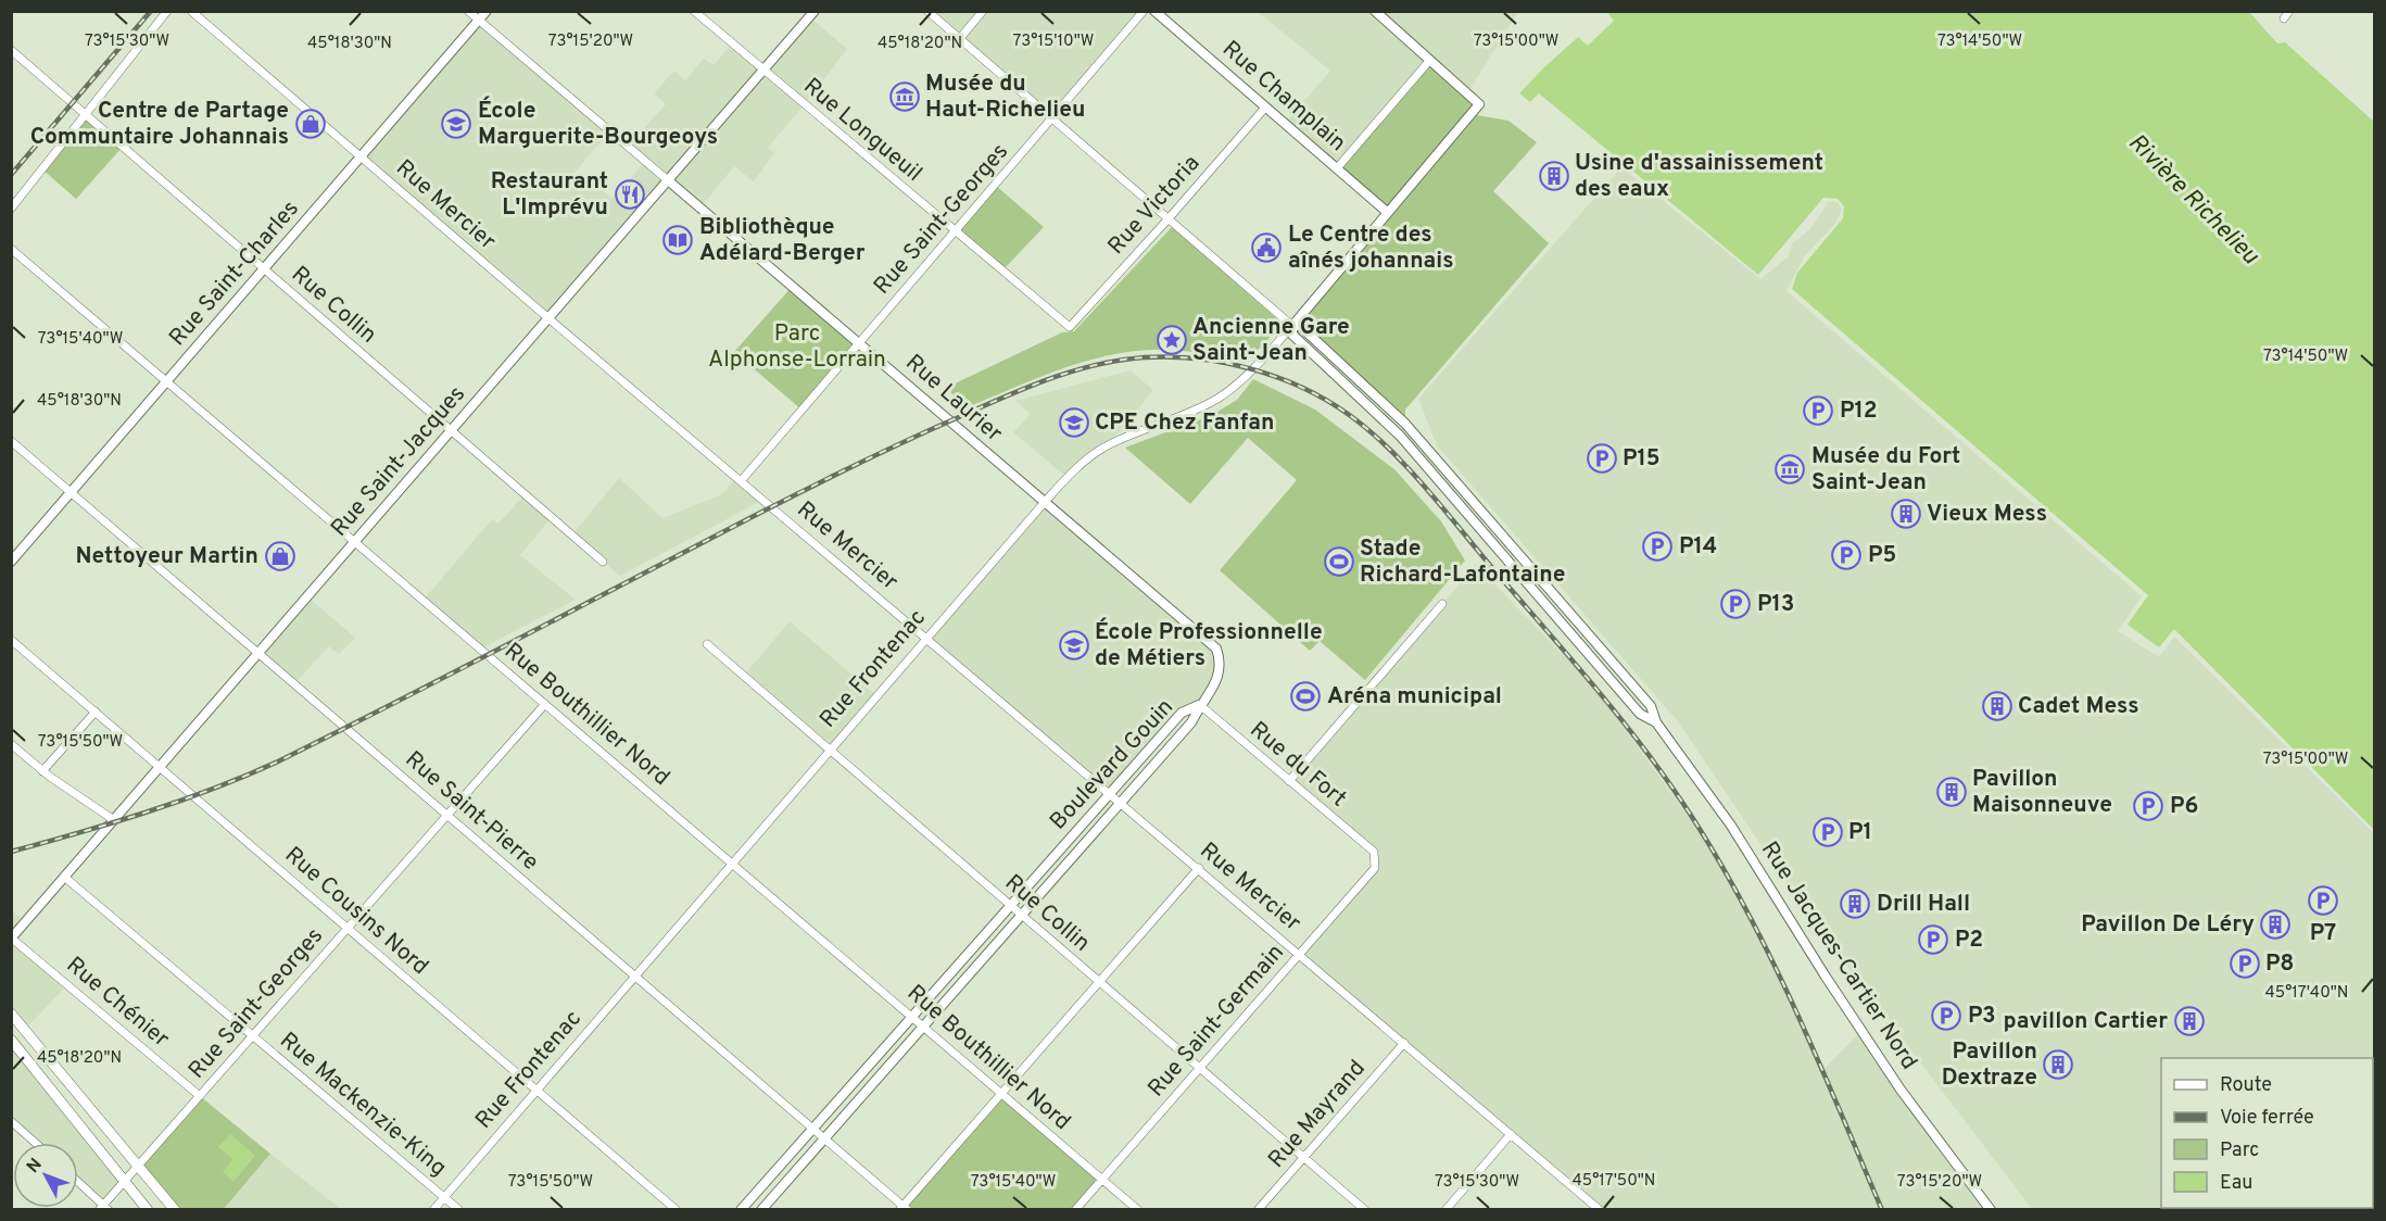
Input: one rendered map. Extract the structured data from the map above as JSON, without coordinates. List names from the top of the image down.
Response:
{
  "streets": {
    "street": [
      "Rue Champlain",
      "Rue Longueuil",
      "Rue Mercier",
      "Rue Victoria",
      "Rue Saint-Georges",
      "Rue Saint-Charles",
      "Rue Collin",
      "Rue Laurier",
      "Rue Saint-Jacques",
      "Rue Frontenac",
      "Rue Bouthillier Nord",
      "Boulevard Gouin",
      "Rue du Fort",
      "Rue Saint-Pierre",
      "Rue Cousins Nord",
      "Rue Jacques-Cartier Nord",
      "Rue Chénier",
      "Rue Saint-Germain",
      "Rue Mackenzie-King",
      "Rue Mayrand"
    ]
  },
  "crossings": [
    ["Rue Champlain", "Rue Victoria"],
    ["Rue Champlain", "Rue Frontenac"],
    ["Rue Longueuil", "Rue Victoria"],
    ["Rue Longueuil", "Rue Saint-Georges"],
    ["Rue Longueuil", "Rue Saint-Jacques"],
    ["Rue Mercier", "Rue Saint-Georges"],
    ["Rue Mercier", "Rue Saint-Charles"],
    ["Rue Mercier", "Rue Saint-Jacques"],
    ["Rue Mercier", "Rue Frontenac"],
    ["Rue Mercier", "Boulevard Gouin"],
    ["Rue Mercier", "Rue Saint-Germain"],
    ["Rue Mercier", "Rue Mayrand"],
    ["Rue Victoria", "Rue Jacques-Cartier Nord"],
    ["Rue Saint-Georges", "Rue Laurier"],
    ["Rue Saint-Georges", "Rue Bouthillier Nord"],
    ["Rue Saint-Georges", "Rue Saint-Pierre"],
    ["Rue Saint-Georges", "Rue Cousins Nord"],
    ["Rue Saint-Georges", "Rue Jacques-Cartier Nord"],
    ["Rue Saint-Georges", "Rue Chénier"],
    ["Rue Saint-Georges", "Rue Mackenzie-King"],
    ["Rue Saint-Charles", "Rue Collin"],
    ["Rue Saint-Charles", "Rue Laurier"],
    ["Rue Saint-Charles", "Rue Bouthillier Nord"],
    ["Rue Saint-Charles", "Rue Saint-Pierre"],
    ["Rue Collin", "Rue Saint-Jacques"],
    ["Rue Collin", "Rue Frontenac"],
    ["Rue Collin", "Boulevard Gouin"],
    ["Rue Collin", "Rue Saint-Germain"],
    ["Rue Collin", "Rue Mayrand"],
    ["Rue Laurier", "Rue Saint-Jacques"],
    ["Rue Laurier", "Rue Frontenac"],
    ["Rue Laurier", "Boulevard Gouin"],
    ["Rue Laurier", "Rue du Fort"],
    ["Rue Saint-Jacques", "Rue Bouthillier Nord"],
    ["Rue Saint-Jacques", "Rue Saint-Pierre"],
    ["Rue Saint-Jacques", "Rue Cousins Nord"],
    ["Rue Saint-Jacques", "Rue Chénier"],
    ["Rue Saint-Jacques", "Rue Mackenzie-King"],
    ["Rue Frontenac", "Rue Bouthillier Nord"],
    ["Rue Frontenac", "Rue Saint-Pierre"],
    ["Rue Frontenac", "Rue Cousins Nord"],
    ["Rue Frontenac", "Rue Jacques-Cartier Nord"],
    ["Rue Frontenac", "Rue Mackenzie-King"],
    ["Rue Bouthillier Nord", "Boulevard Gouin"],
    ["Rue Bouthillier Nord", "Rue Saint-Germain"],
    ["Boulevard Gouin", "Rue du Fort"],
    ["Boulevard Gouin", "Rue Saint-Pierre"],
    ["Rue du Fort", "Rue Saint-Germain"]
  ],
  "water": ["Rivière Richelieu"],
  "parks": ["Parc Alphonse-Lorrain"],
  "places": {
    "museum": ["Musée du Haut-Richelieu", "Musée du Fort Saint-Jean"],
    "shop": ["Centre de Partage Communtaire Johannais", "Nettoyeur Martin"],
    "school or university": ["École Marguerite-Bourgeoys", "CPE Chez Fanfan", "École Professionnelle de Métiers"],
    "building": [
      "Usine d'assainissement des eaux",
      "Vieux Mess",
      "Cadet Mess",
      "Pavillon Maisonneuve",
      "Drill Hall",
      "Pavillon De Léry",
      "pavillon Cartier",
      "Pavillon Dextraze"
    ],
    "restaurant": ["Restaurant L'Imprévu"],
    "library": ["Bibliothèque Adélard-Berger"],
    "public building": ["Le Centre des aînés johannais"],
    "place": ["Ancienne Gare Saint-Jean"],
    "parking": [
      "P12",
      "P15",
      "P14",
      "P5",
      "P13",
      "P6",
      "P1",
      "P7",
      "P2",
      "P8",
      "P3"
    ],
    "sports": ["Stade Richard-Lafontaine", "Aréna municipal"]
  },
  "legend": [
    "Route",
    "Voie ferrée",
    "Parc",
    "Eau"
  ],
  "north": "top left",
  "coordinates": [
    "73°15'20\"W",
    "73°15'10\"W",
    "73°14'50\"W",
    "73°15'30\"W",
    "73°15'00\"W",
    "45°18'30\"N",
    "45°18'20\"N",
    "73°15'40\"W",
    "73°15'50\"W",
    "45°17'40\"N",
    "45°17'50\"N"
  ]
}
